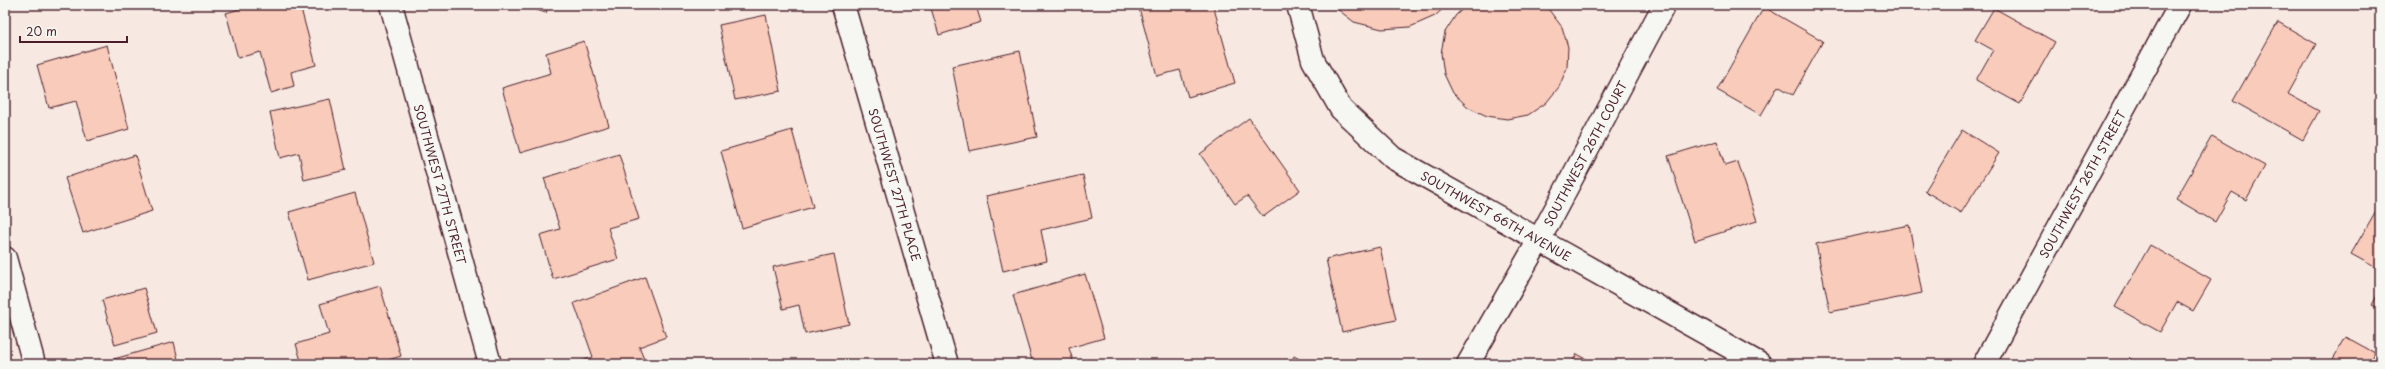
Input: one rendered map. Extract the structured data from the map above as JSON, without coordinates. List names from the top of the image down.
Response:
{
  "streets": {
    "street": [
      "SOUTHWEST 26TH COURT",
      "SOUTHWEST 27TH STREET",
      "SOUTHWEST 26TH STREET",
      "SOUTHWEST 27TH PLACE",
      "SOUTHWEST 66TH AVENUE"
    ]
  },
  "crossings": [
    ["SOUTHWEST 26TH COURT", "SOUTHWEST 66TH AVENUE"]
  ],
  "scale_bar": "20 m"
}
